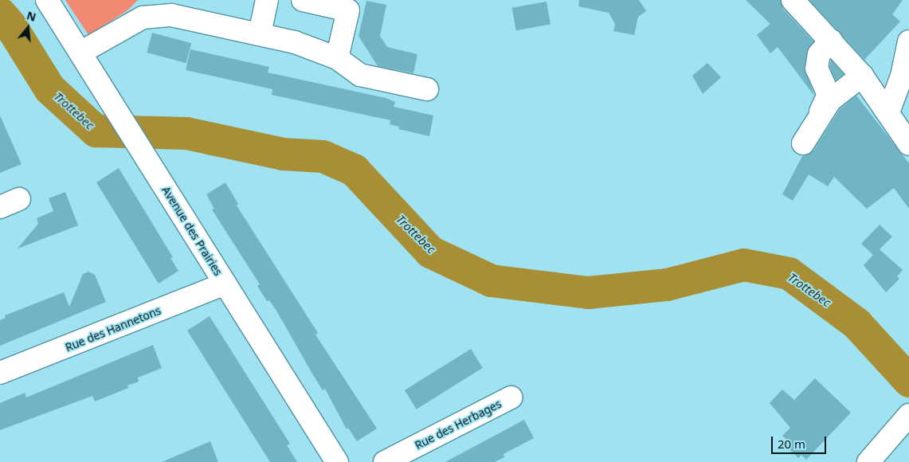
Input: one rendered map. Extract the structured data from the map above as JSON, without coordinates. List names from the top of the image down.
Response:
{
  "streets": {
    "street": ["Avenue des Prairies", "Rue des Hannetons", "Rue des Herbages"]
  },
  "crossings": [
    ["Avenue des Prairies", "Rue des Hannetons"]
  ],
  "water": ["Trottebec"],
  "scale_bar": "20 m",
  "north": "top"
}
